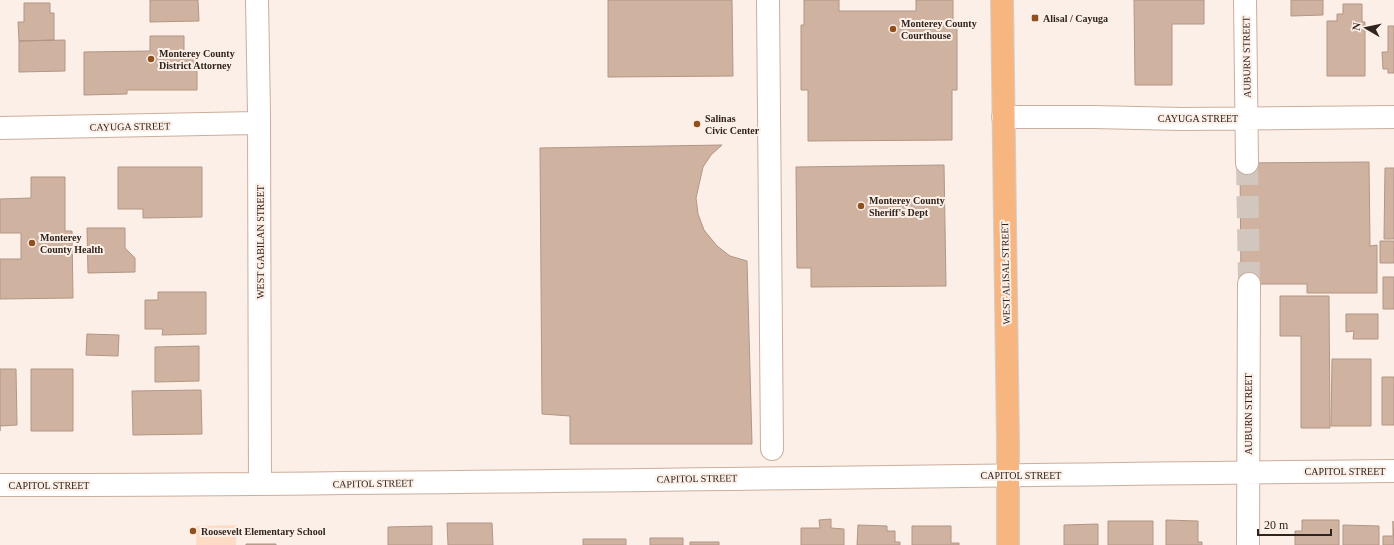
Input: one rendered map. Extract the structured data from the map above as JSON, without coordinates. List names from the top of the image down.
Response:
{
  "streets": {
    "main road": ["WEST ALISAL STREET"],
    "street": [
      "AUBURN STREET",
      "CAYUGA STREET",
      "WEST GABILAN STREET",
      "CAPITOL STREET"
    ]
  },
  "crossings": [
    ["AUBURN STREET", "CAYUGA STREET"],
    ["AUBURN STREET", "CAPITOL STREET"],
    ["CAYUGA STREET", "WEST GABILAN STREET"],
    ["CAYUGA STREET", "WEST ALISAL STREET"],
    ["WEST GABILAN STREET", "CAPITOL STREET"],
    ["WEST ALISAL STREET", "CAPITOL STREET"]
  ],
  "places": {
    "transit": ["Alisal / Cayuga"],
    "other": [
      "Monterey County Courthouse",
      "Monterey County District Attorney",
      "Salinas Civic Center",
      "Monterey County Sheriff's Dept",
      "Monterey County Health",
      "Roosevelt Elementary School"
    ]
  },
  "scale_bar": "20 m",
  "north": "left"
}
